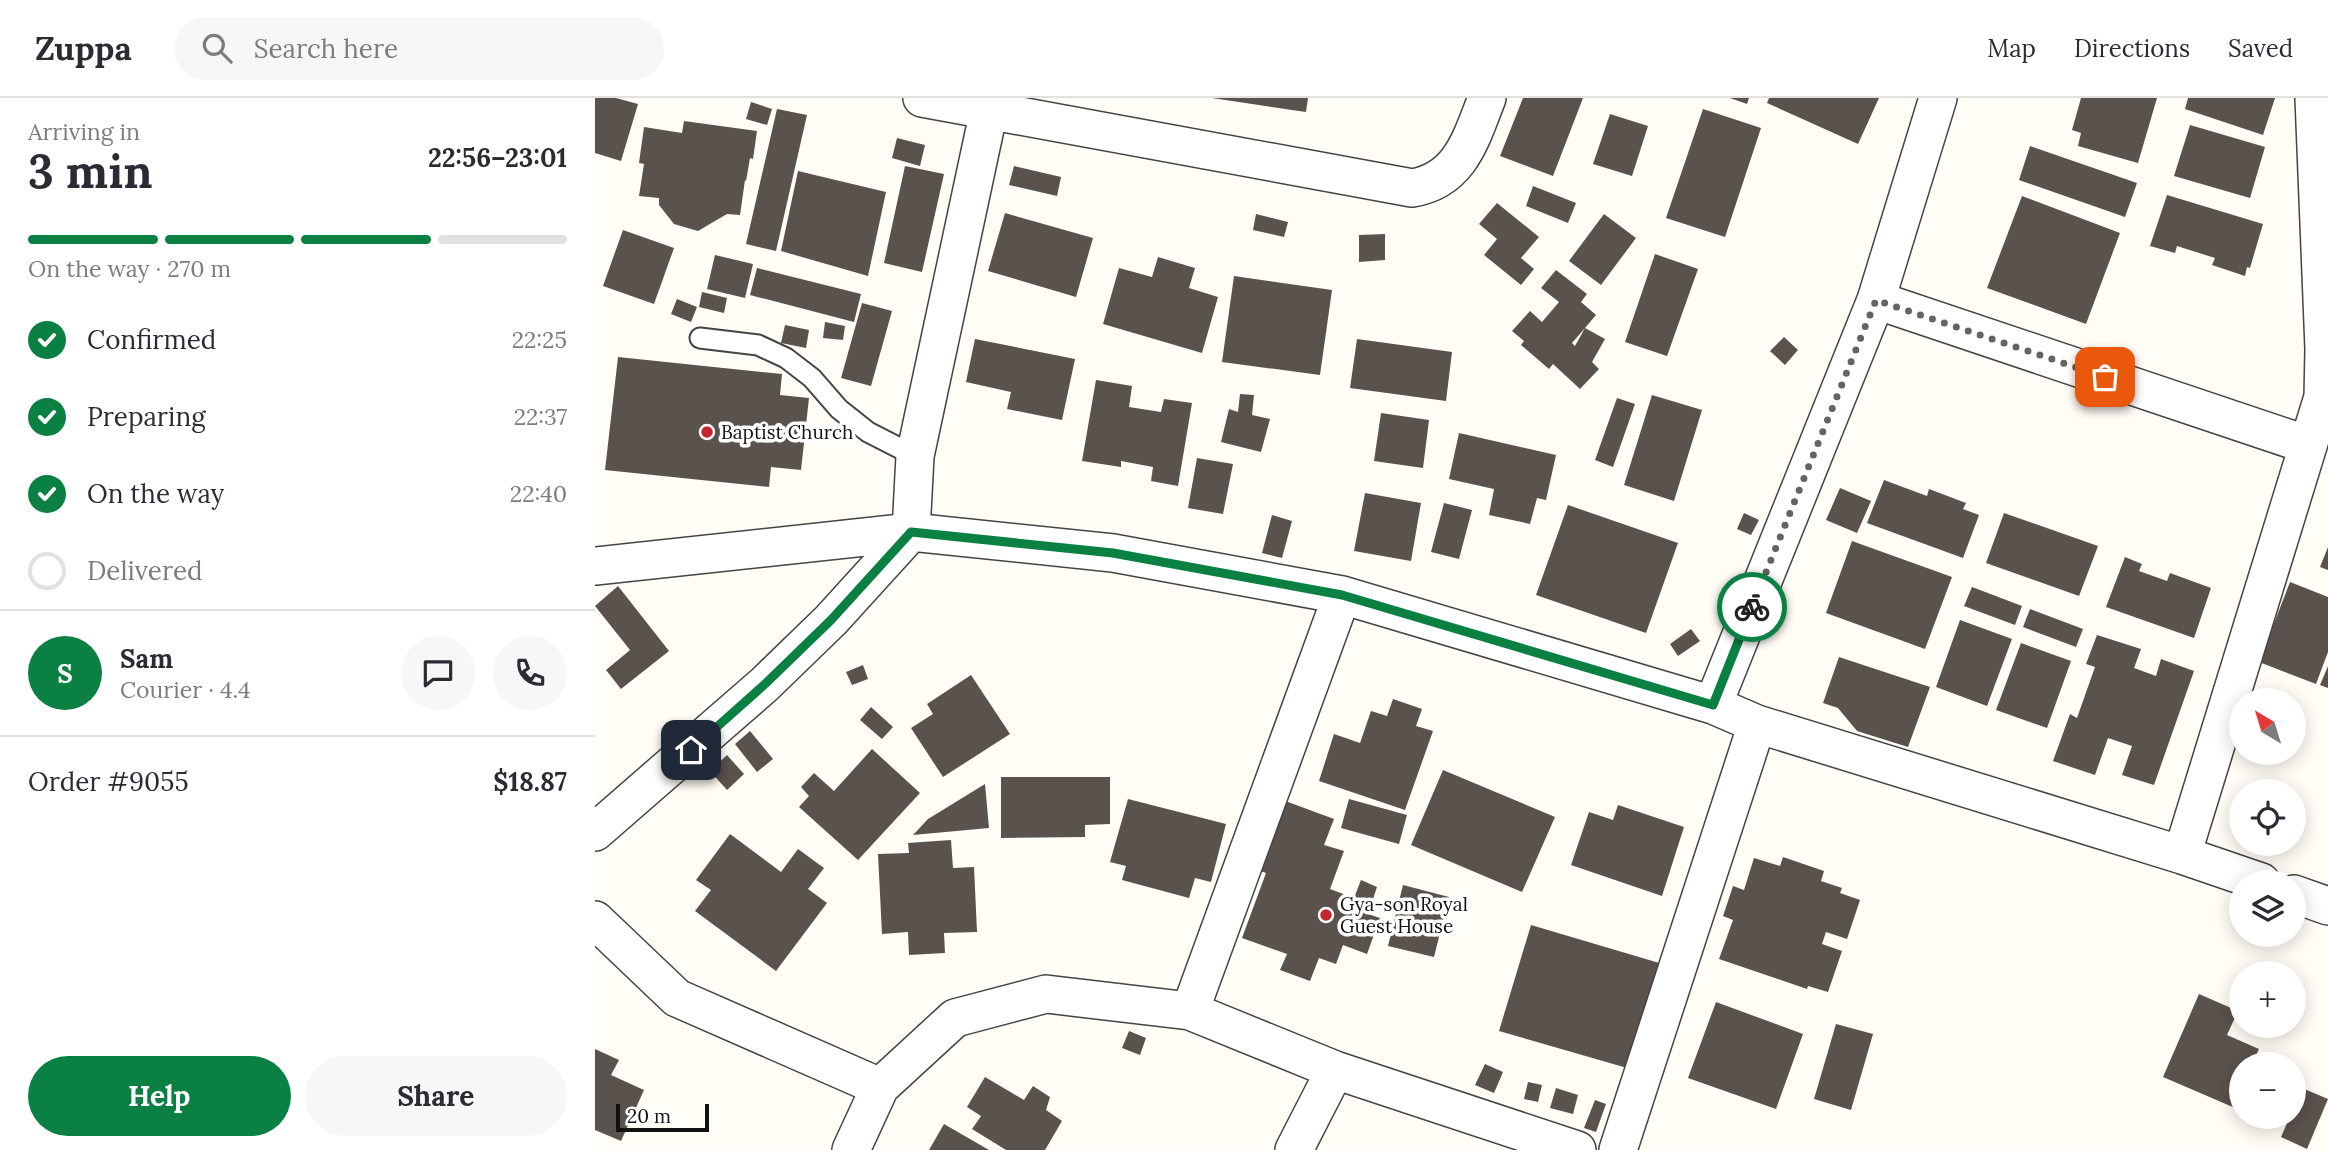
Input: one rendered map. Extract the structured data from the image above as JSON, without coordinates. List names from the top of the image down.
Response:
{
  "places": ["Baptist Church", "Gya-son Royal Guest House"],
  "scale_bar": "20 m",
  "north": "top left",
  "page": {
    "header": "Zuppa",
    "search": "Search here",
    "nav": ["Map", "Directions", "Saved"],
    "heading": ["3 min", "Arriving in", "22:56–23:01"],
    "panel": [
      "Sam",
      "Courier · 4.4",
      "Order #9055",
      "$18.87"
    ],
    "bar": "On the way · 270 m",
    "list": [
      ["Confirmed", "22:25"],
      ["Preparing", "22:37"],
      ["On the way", "22:40"],
      "Delivered"
    ],
    "round": "S",
    "map_buttons": ["+", "−"],
    "buttons": ["Help", "Share"],
    "scale": "20 m"
  }
}
